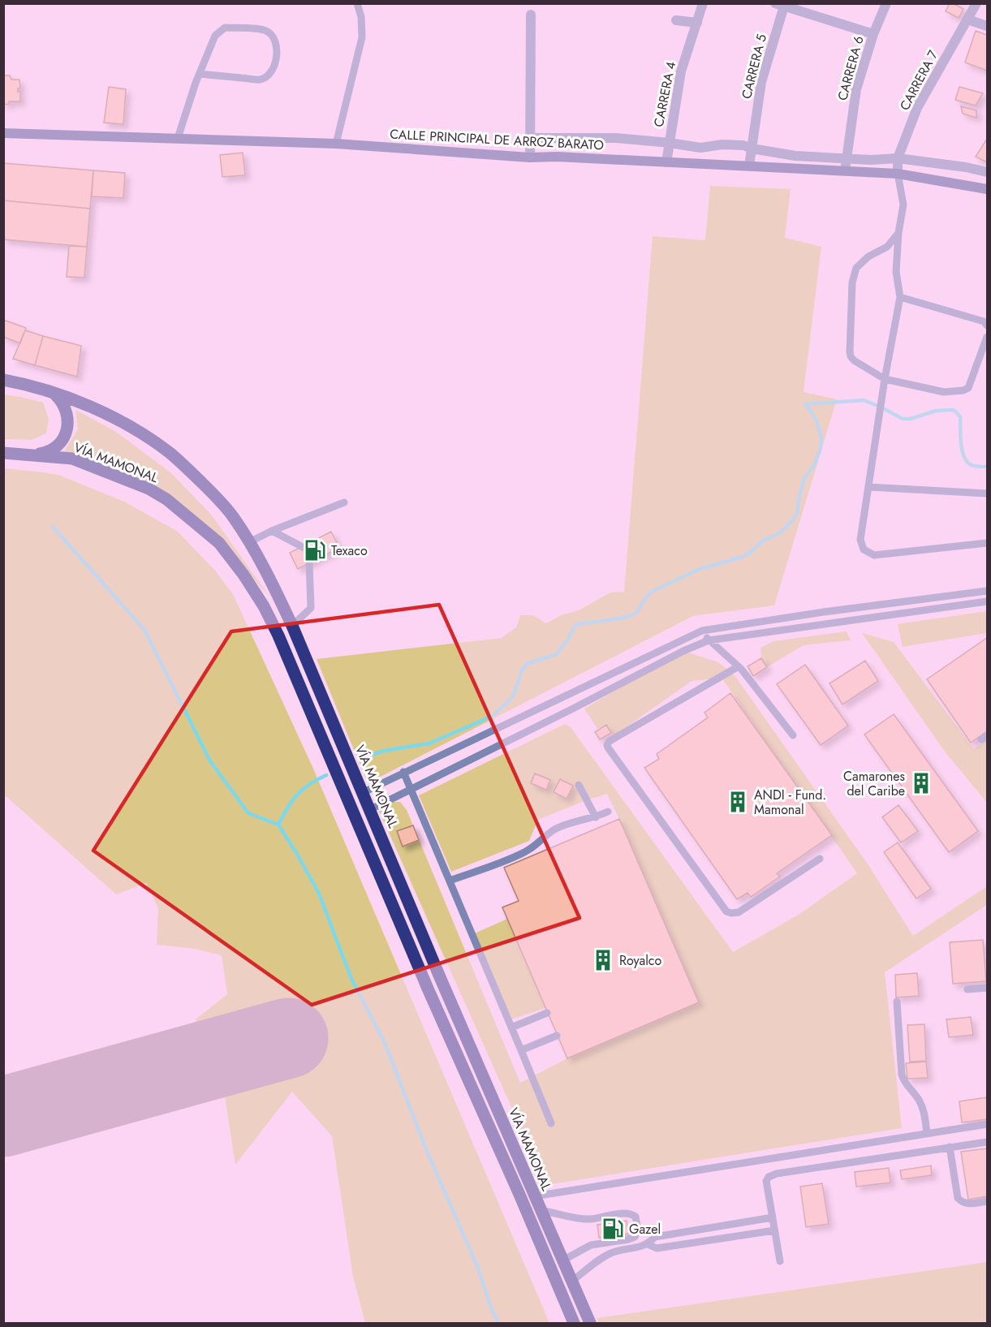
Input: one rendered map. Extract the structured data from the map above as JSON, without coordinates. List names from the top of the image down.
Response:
{
  "streets": {
    "main road": ["VÍA MAMONAL"],
    "street": [
      "CARRERA 5",
      "CARRERA 6",
      "CARRERA 7",
      "CARRERA 4",
      "CALLE PRINCIPAL DE ARROZ BARATO"
    ]
  },
  "crossings": [
    ["CARRERA 5", "CALLE PRINCIPAL DE ARROZ BARATO"],
    ["CARRERA 6", "CALLE PRINCIPAL DE ARROZ BARATO"],
    ["CARRERA 7", "CALLE PRINCIPAL DE ARROZ BARATO"],
    ["CARRERA 4", "CALLE PRINCIPAL DE ARROZ BARATO"]
  ],
  "places": {
    "fuel station": ["Texaco", "Gazel"],
    "building": ["Camarones del Caribe", "ANDI - Fund. Mamonal", "Royalco"]
  }
}
